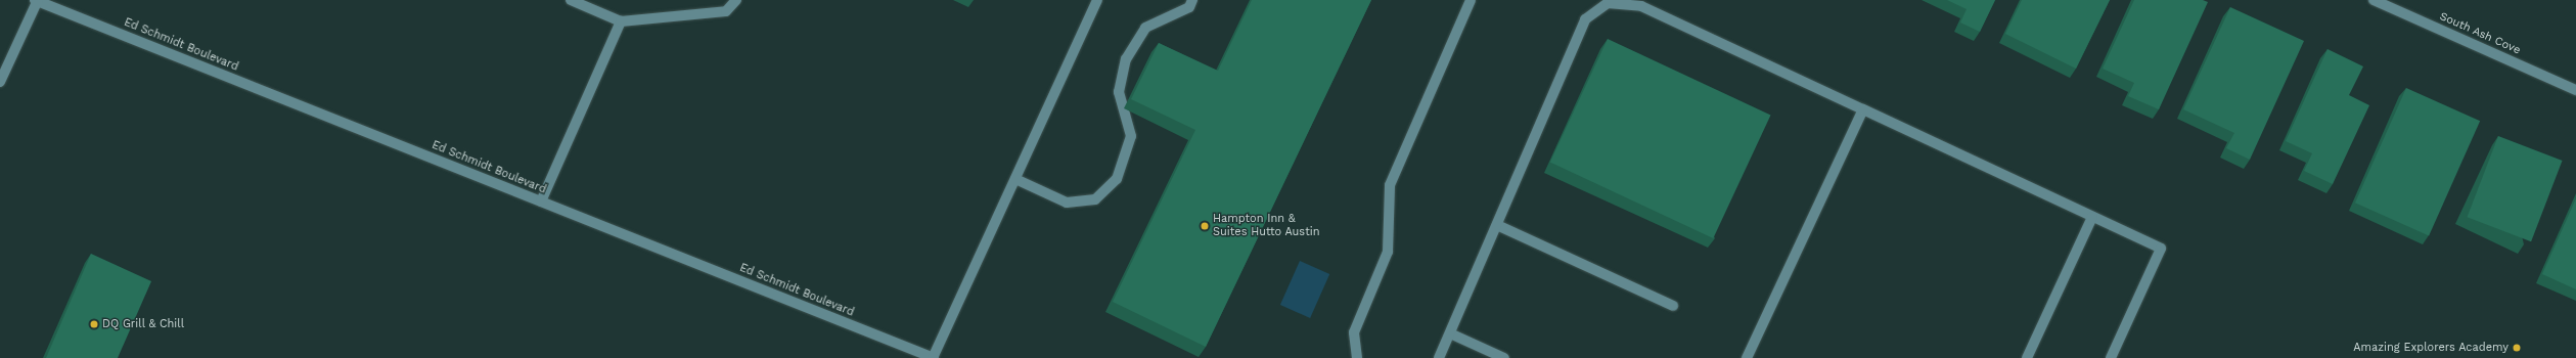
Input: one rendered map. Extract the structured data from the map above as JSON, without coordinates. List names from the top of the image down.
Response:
{
  "streets": {
    "street": ["South Ash Cove", "Ed Schmidt Boulevard"]
  },
  "places": ["Hampton Inn & Suites Hutto Austin", "DQ Grill & Chill", "Amazing Explorers Academy"]
}
